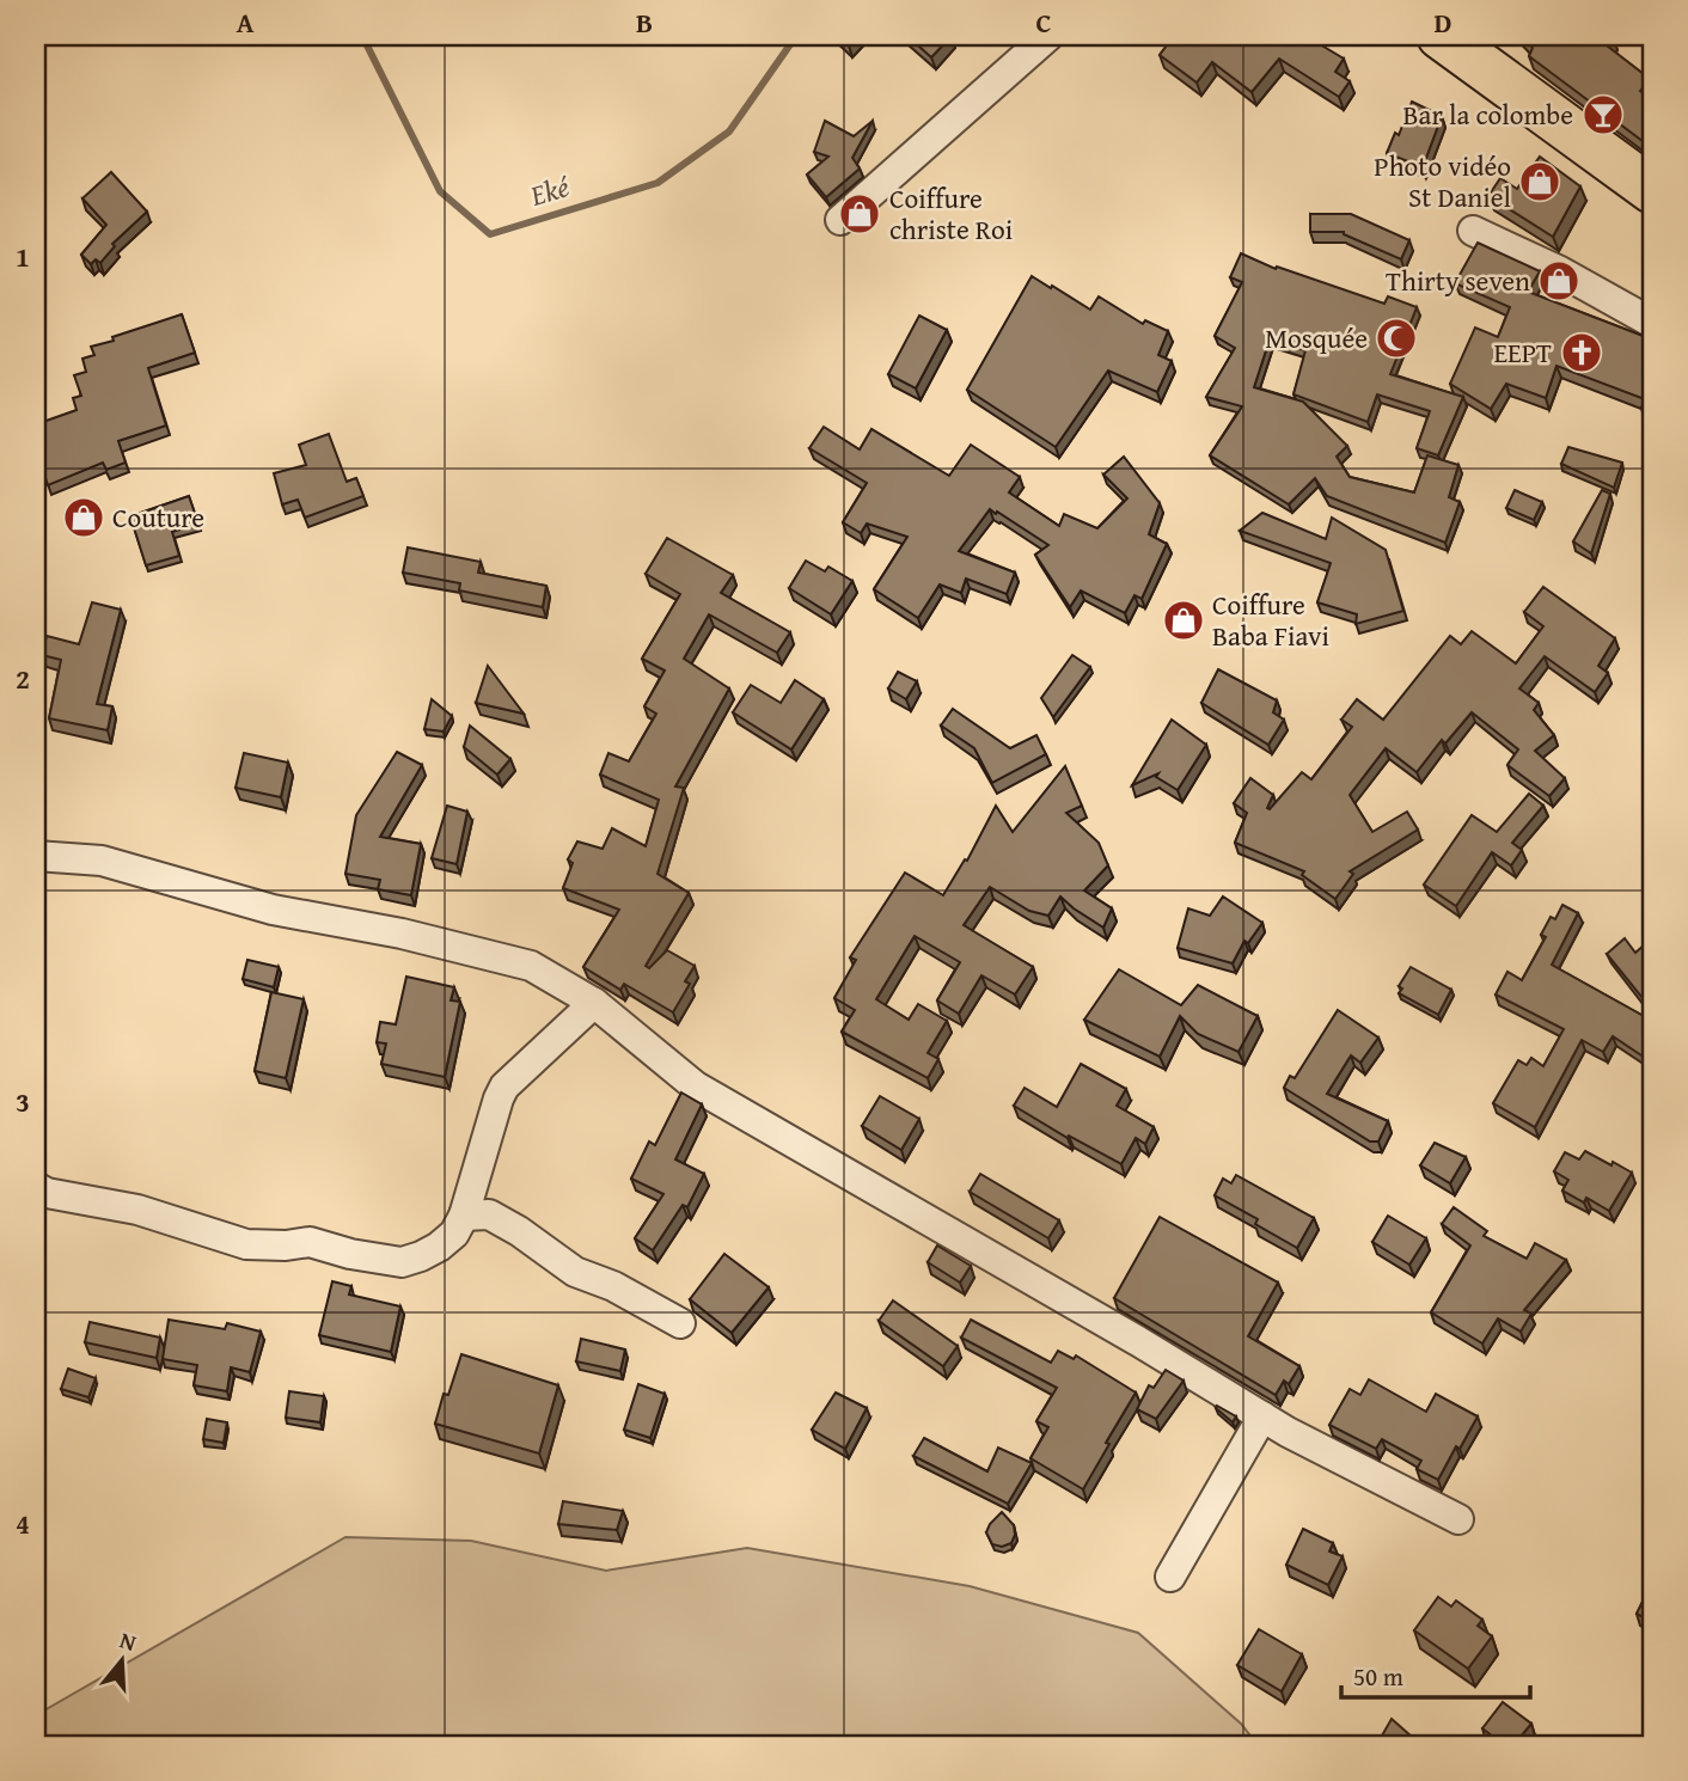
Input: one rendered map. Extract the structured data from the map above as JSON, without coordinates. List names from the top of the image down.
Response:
{
  "water": ["Eké"],
  "places": {
    "bar": ["Bar la colombe"],
    "shop": [
      "Photo vidéo St Daniel",
      "Coiffure christe Roi",
      "Thirty seven",
      "Couture",
      "Coiffure Baba Fiavi"
    ],
    "mosque": ["Mosquée"],
    "church": ["EEPT"]
  },
  "scale_bar": "50 m",
  "north": "top",
  "grid": {
    "columns": [
      "A",
      "B",
      "C",
      "D"
    ],
    "rows": [
      "1",
      "2",
      "3",
      "4"
    ]
  }
}
